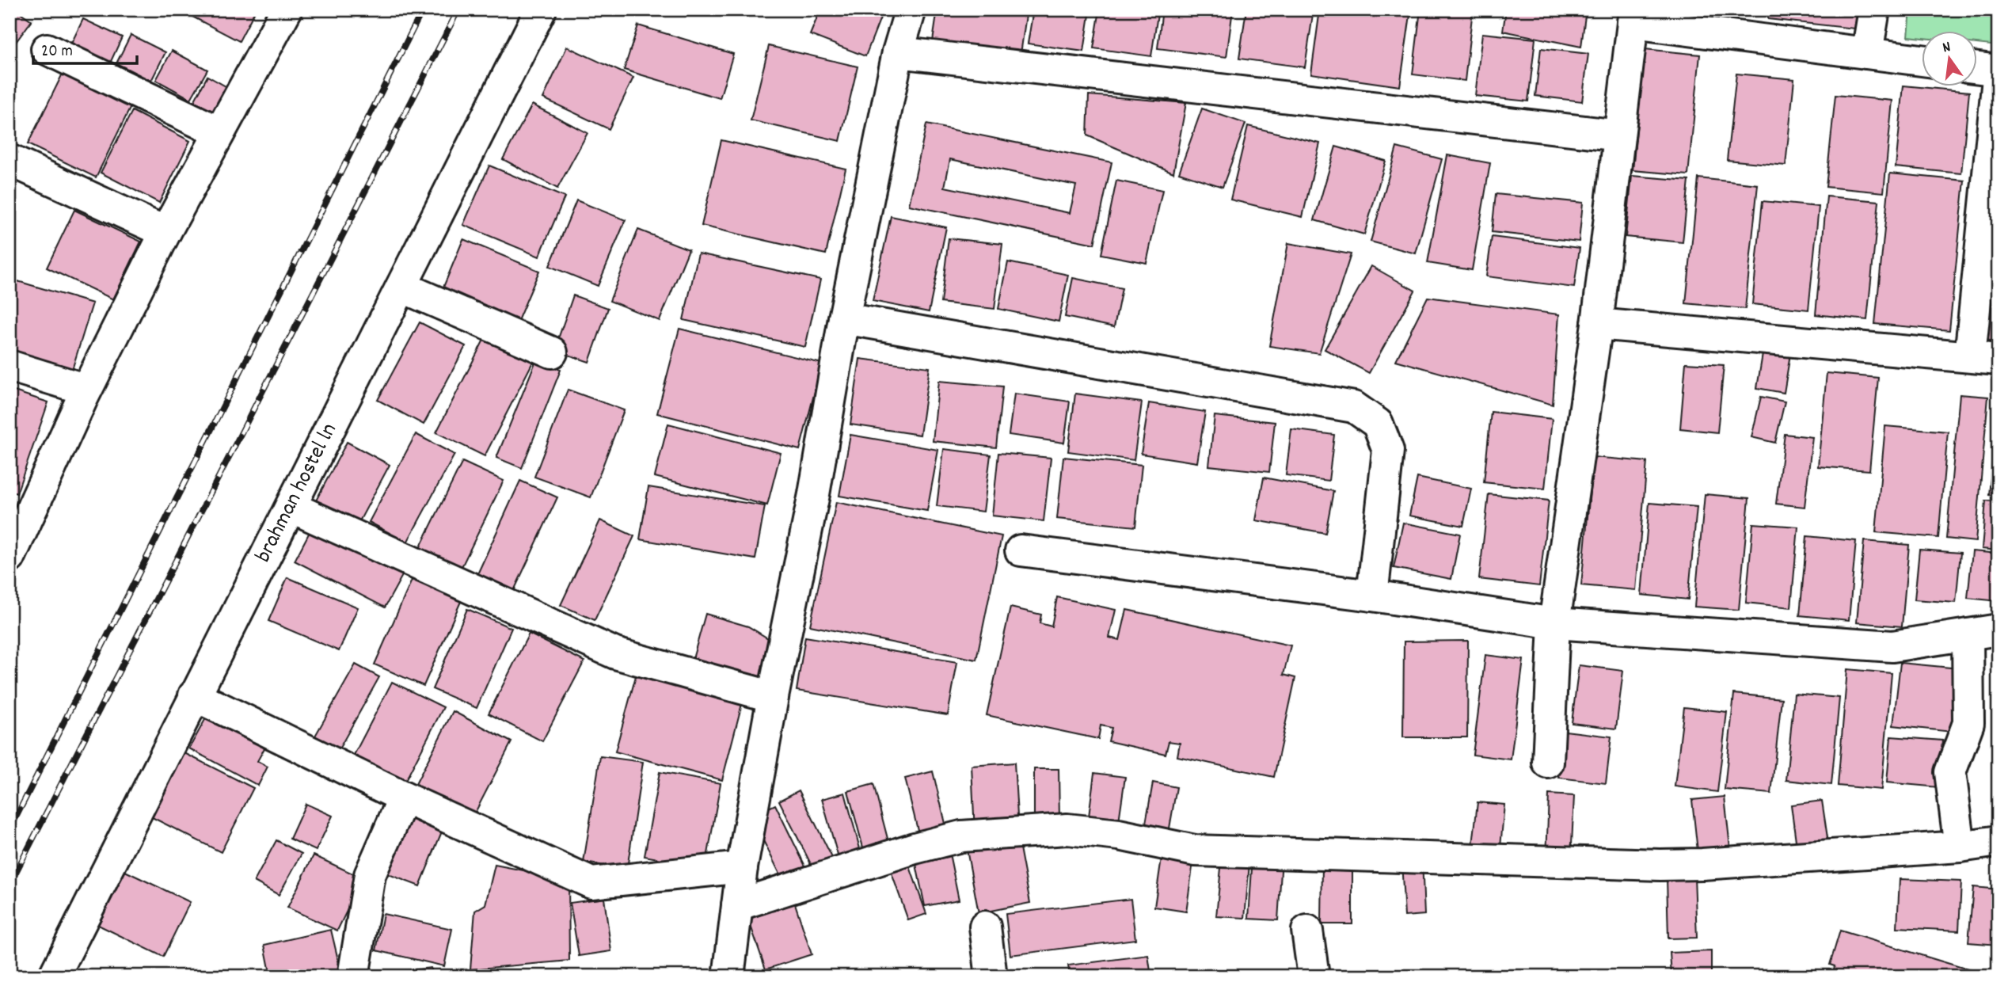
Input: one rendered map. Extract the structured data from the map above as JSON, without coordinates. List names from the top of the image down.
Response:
{
  "streets": {
    "street": ["brahman hostel ln"]
  },
  "scale_bar": "20 m",
  "north": "top"
}
